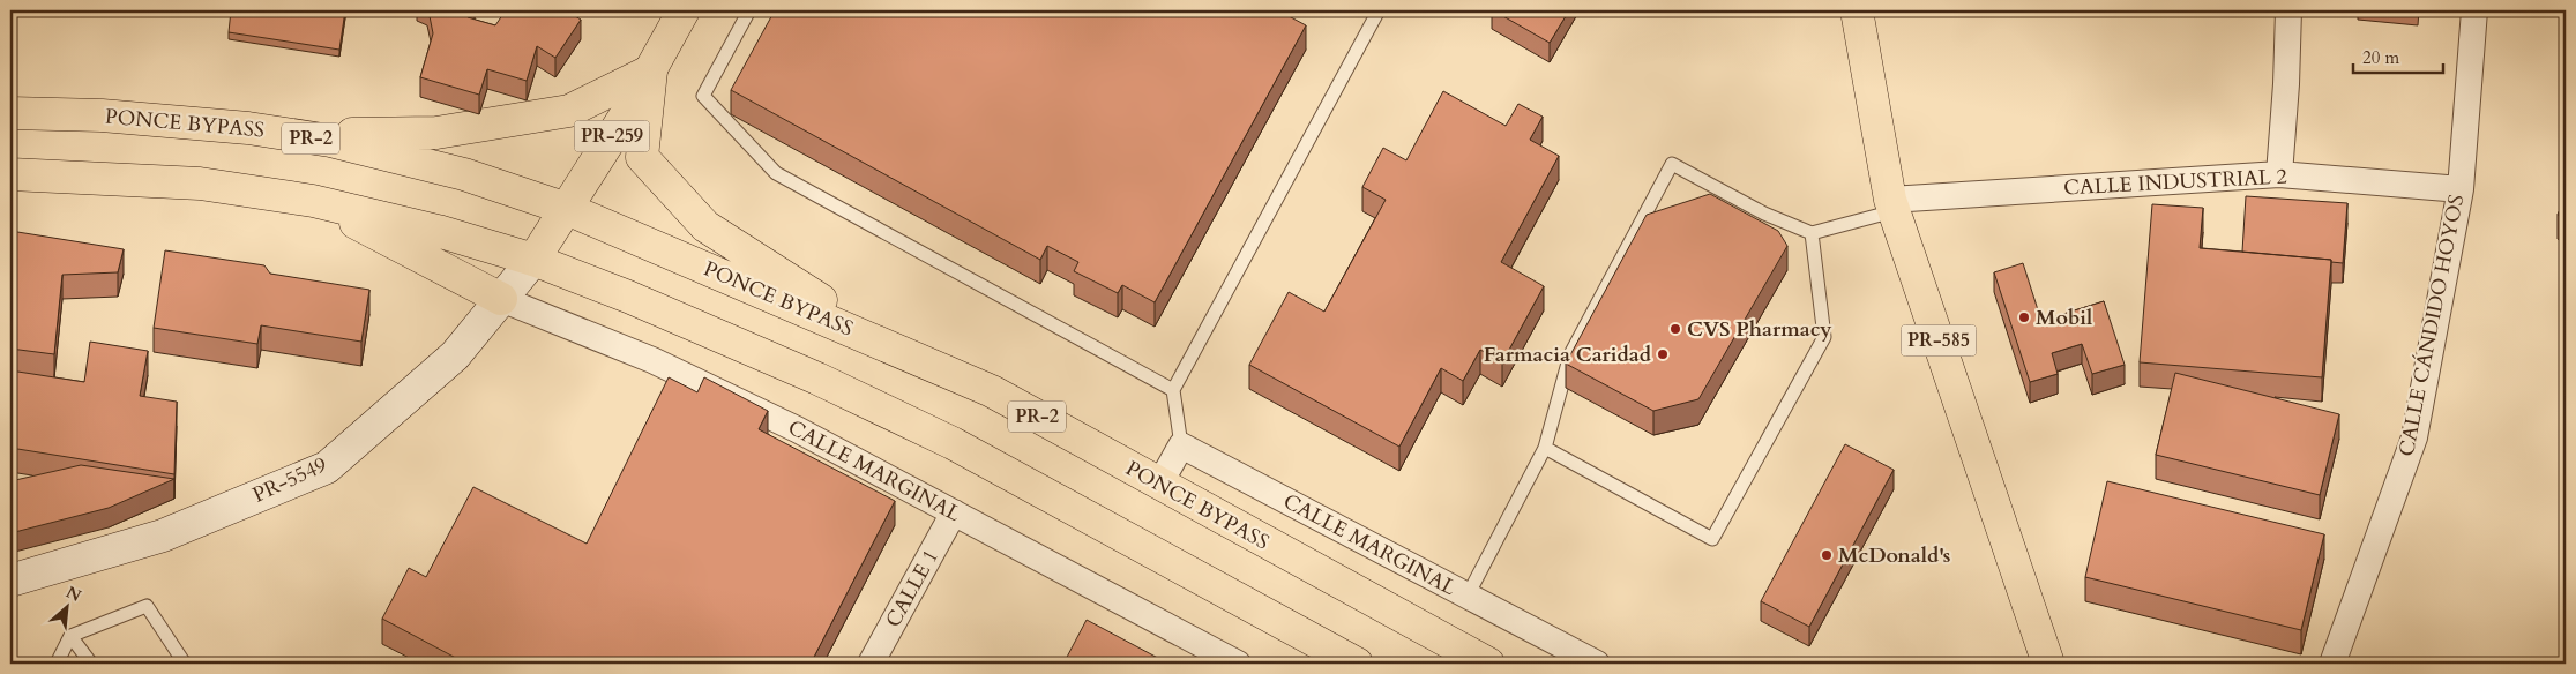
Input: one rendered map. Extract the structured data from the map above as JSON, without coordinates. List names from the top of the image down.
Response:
{
  "streets": {
    "main road": [
      "PONCE BYPASS",
      "PR-259",
      "PR-2",
      "PR-585"
    ],
    "street": [
      "CALLE INDUSTRIAL 2",
      "CALLE CÁNDIDO HOYOS",
      "CALLE MARGINAL",
      "PR-5549",
      "CALLE 1"
    ]
  },
  "crossings": [
    ["PONCE BYPASS", "PR-259"],
    ["PR-259", "PR-5549"],
    ["CALLE INDUSTRIAL 2", "CALLE CÁNDIDO HOYOS"],
    ["CALLE INDUSTRIAL 2", "PR-585"],
    ["CALLE MARGINAL", "PR-5549"],
    ["CALLE MARGINAL", "CALLE 1"]
  ],
  "places": [
    "Mobil",
    "CVS Pharmacy",
    "Farmacia Caridad",
    "McDonald's"
  ],
  "scale_bar": "20 m",
  "north": "top right"
}
